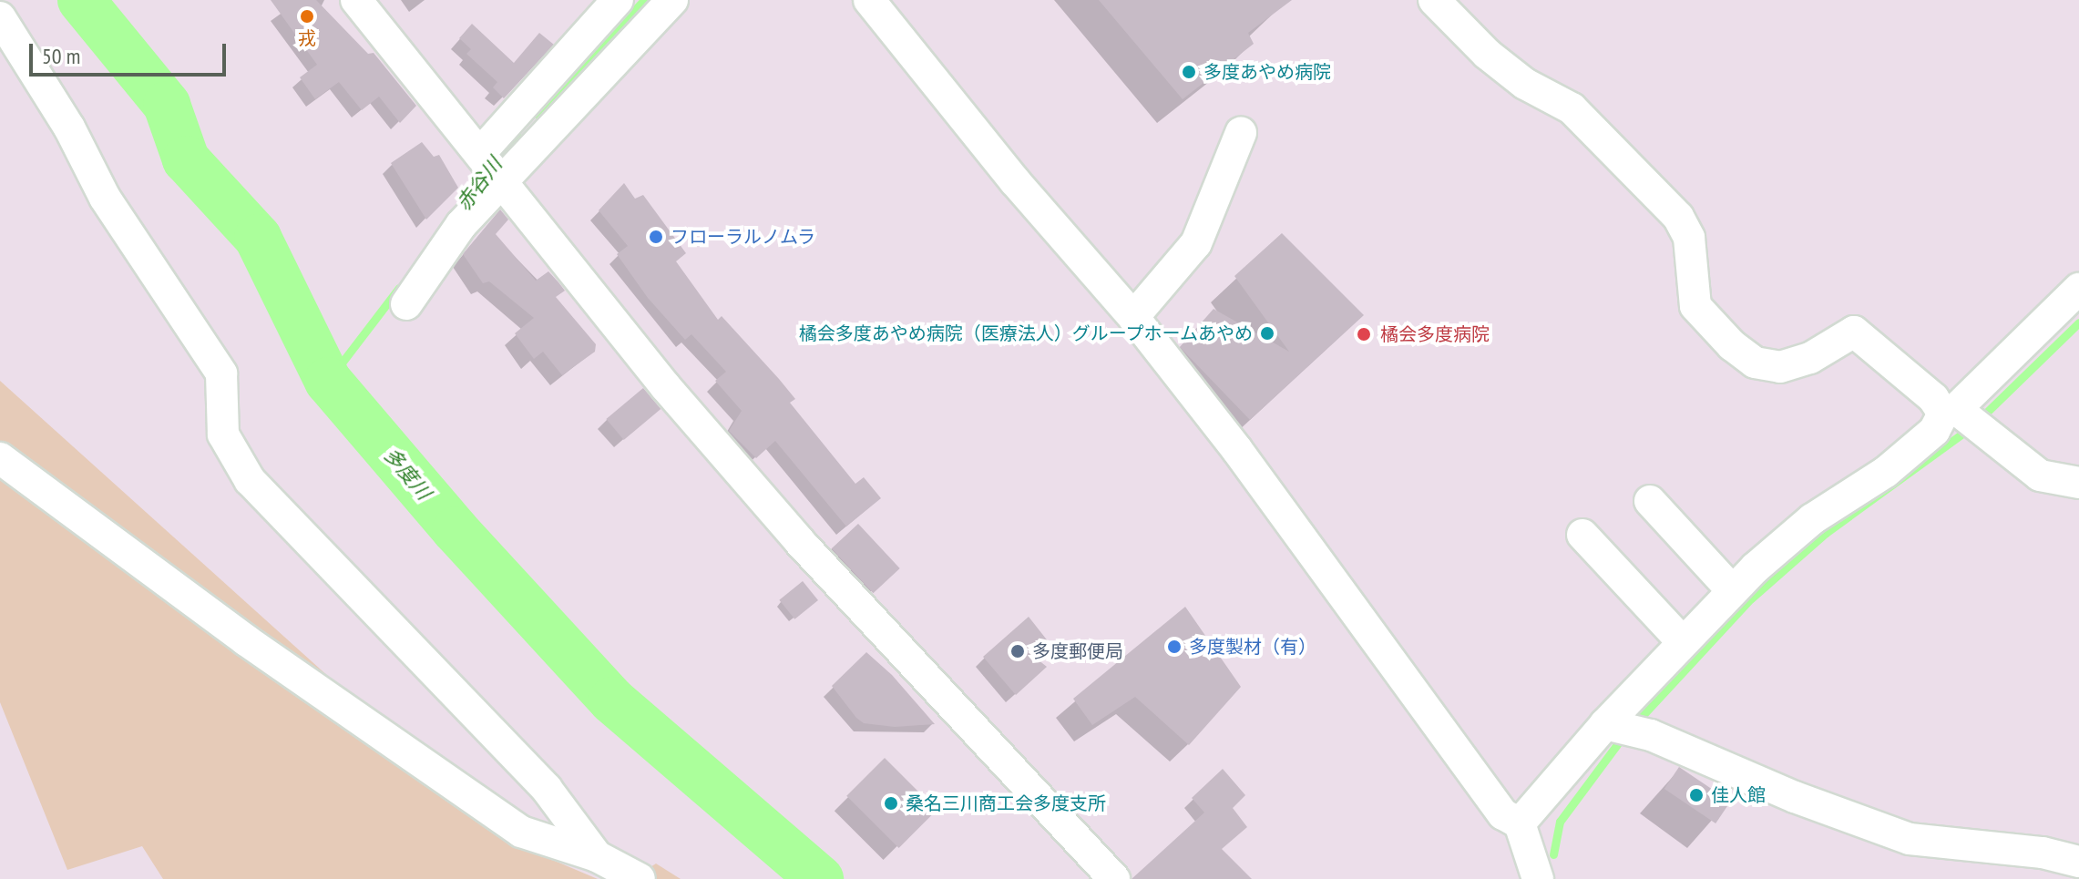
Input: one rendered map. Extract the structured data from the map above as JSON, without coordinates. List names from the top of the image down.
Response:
{
  "water": ["赤谷川", "多度川"],
  "places": [
    "戎",
    "多度あやめ病院",
    "フローラルノムラ",
    "橘会多度あやめ病院（医療法人）グループホームあやめ",
    "橘会多度病院",
    "多度製材（有）",
    "多度郵便局",
    "佳人館",
    "桑名三川商工会多度支所"
  ],
  "scale_bar": "50 m"
}
